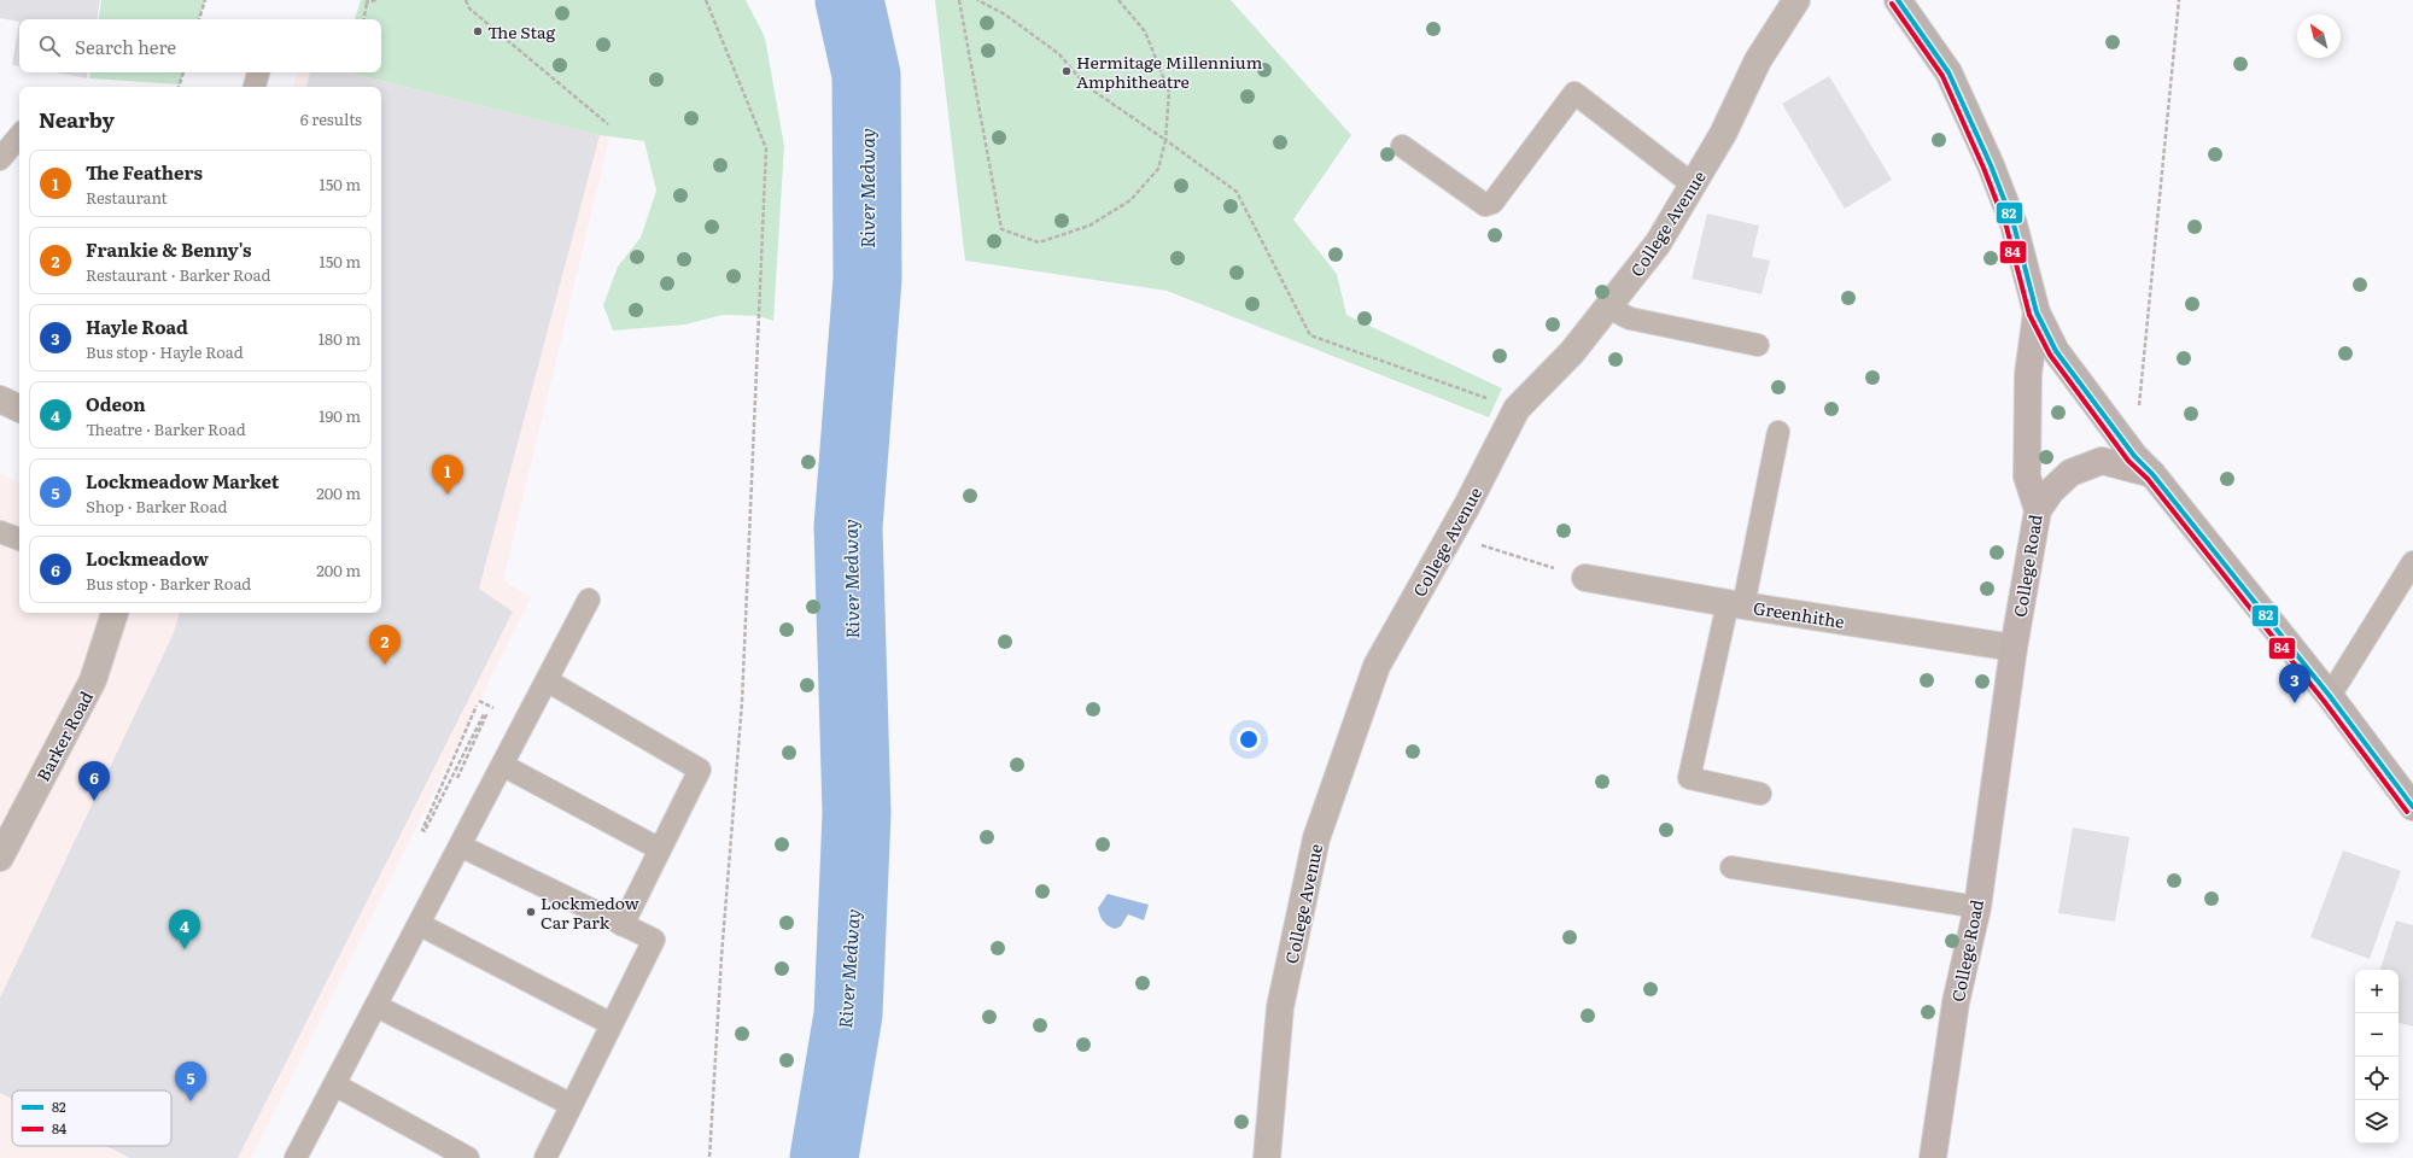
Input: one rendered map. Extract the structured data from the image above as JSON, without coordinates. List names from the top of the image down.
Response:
{
  "streets": {
    "highway": ["College Road"],
    "street": ["College Avenue", "Greenhithe", "Barker Road"]
  },
  "crossings": [
    ["College Road", "Greenhithe"]
  ],
  "water": ["River Medway"],
  "places": ["The Stag", "Hermitage Millennium Amphitheatre", "Lockmedow Car Park"],
  "lines": ["transit line 82", "transit line 84"],
  "legend": ["82", "84"],
  "north": "top left",
  "page": {
    "search": "Search here",
    "heading": ["Nearby", "6 results"],
    "list": [
      {
        "mark": "1",
        "name": "The Feathers",
        "note": "Restaurant",
        "value": "150 m"
      },
      {
        "mark": "2",
        "name": "Frankie & Benny's",
        "note": "Restaurant · Barker Road",
        "value": "150 m"
      },
      {
        "mark": "3",
        "name": "Hayle Road",
        "note": "Bus stop · Hayle Road",
        "value": "180 m"
      },
      {
        "mark": "4",
        "name": "Odeon",
        "note": "Theatre · Barker Road",
        "value": "190 m"
      },
      {
        "mark": "5",
        "name": "Lockmeadow Market",
        "note": "Shop · Barker Road",
        "value": "200 m"
      },
      {
        "mark": "6",
        "name": "Lockmeadow",
        "note": "Bus stop · Barker Road",
        "value": "200 m"
      }
    ],
    "pins": [
      "1",
      "2",
      "3",
      "6",
      "4",
      "5"
    ],
    "map_buttons": ["+", "−"]
  }
}
